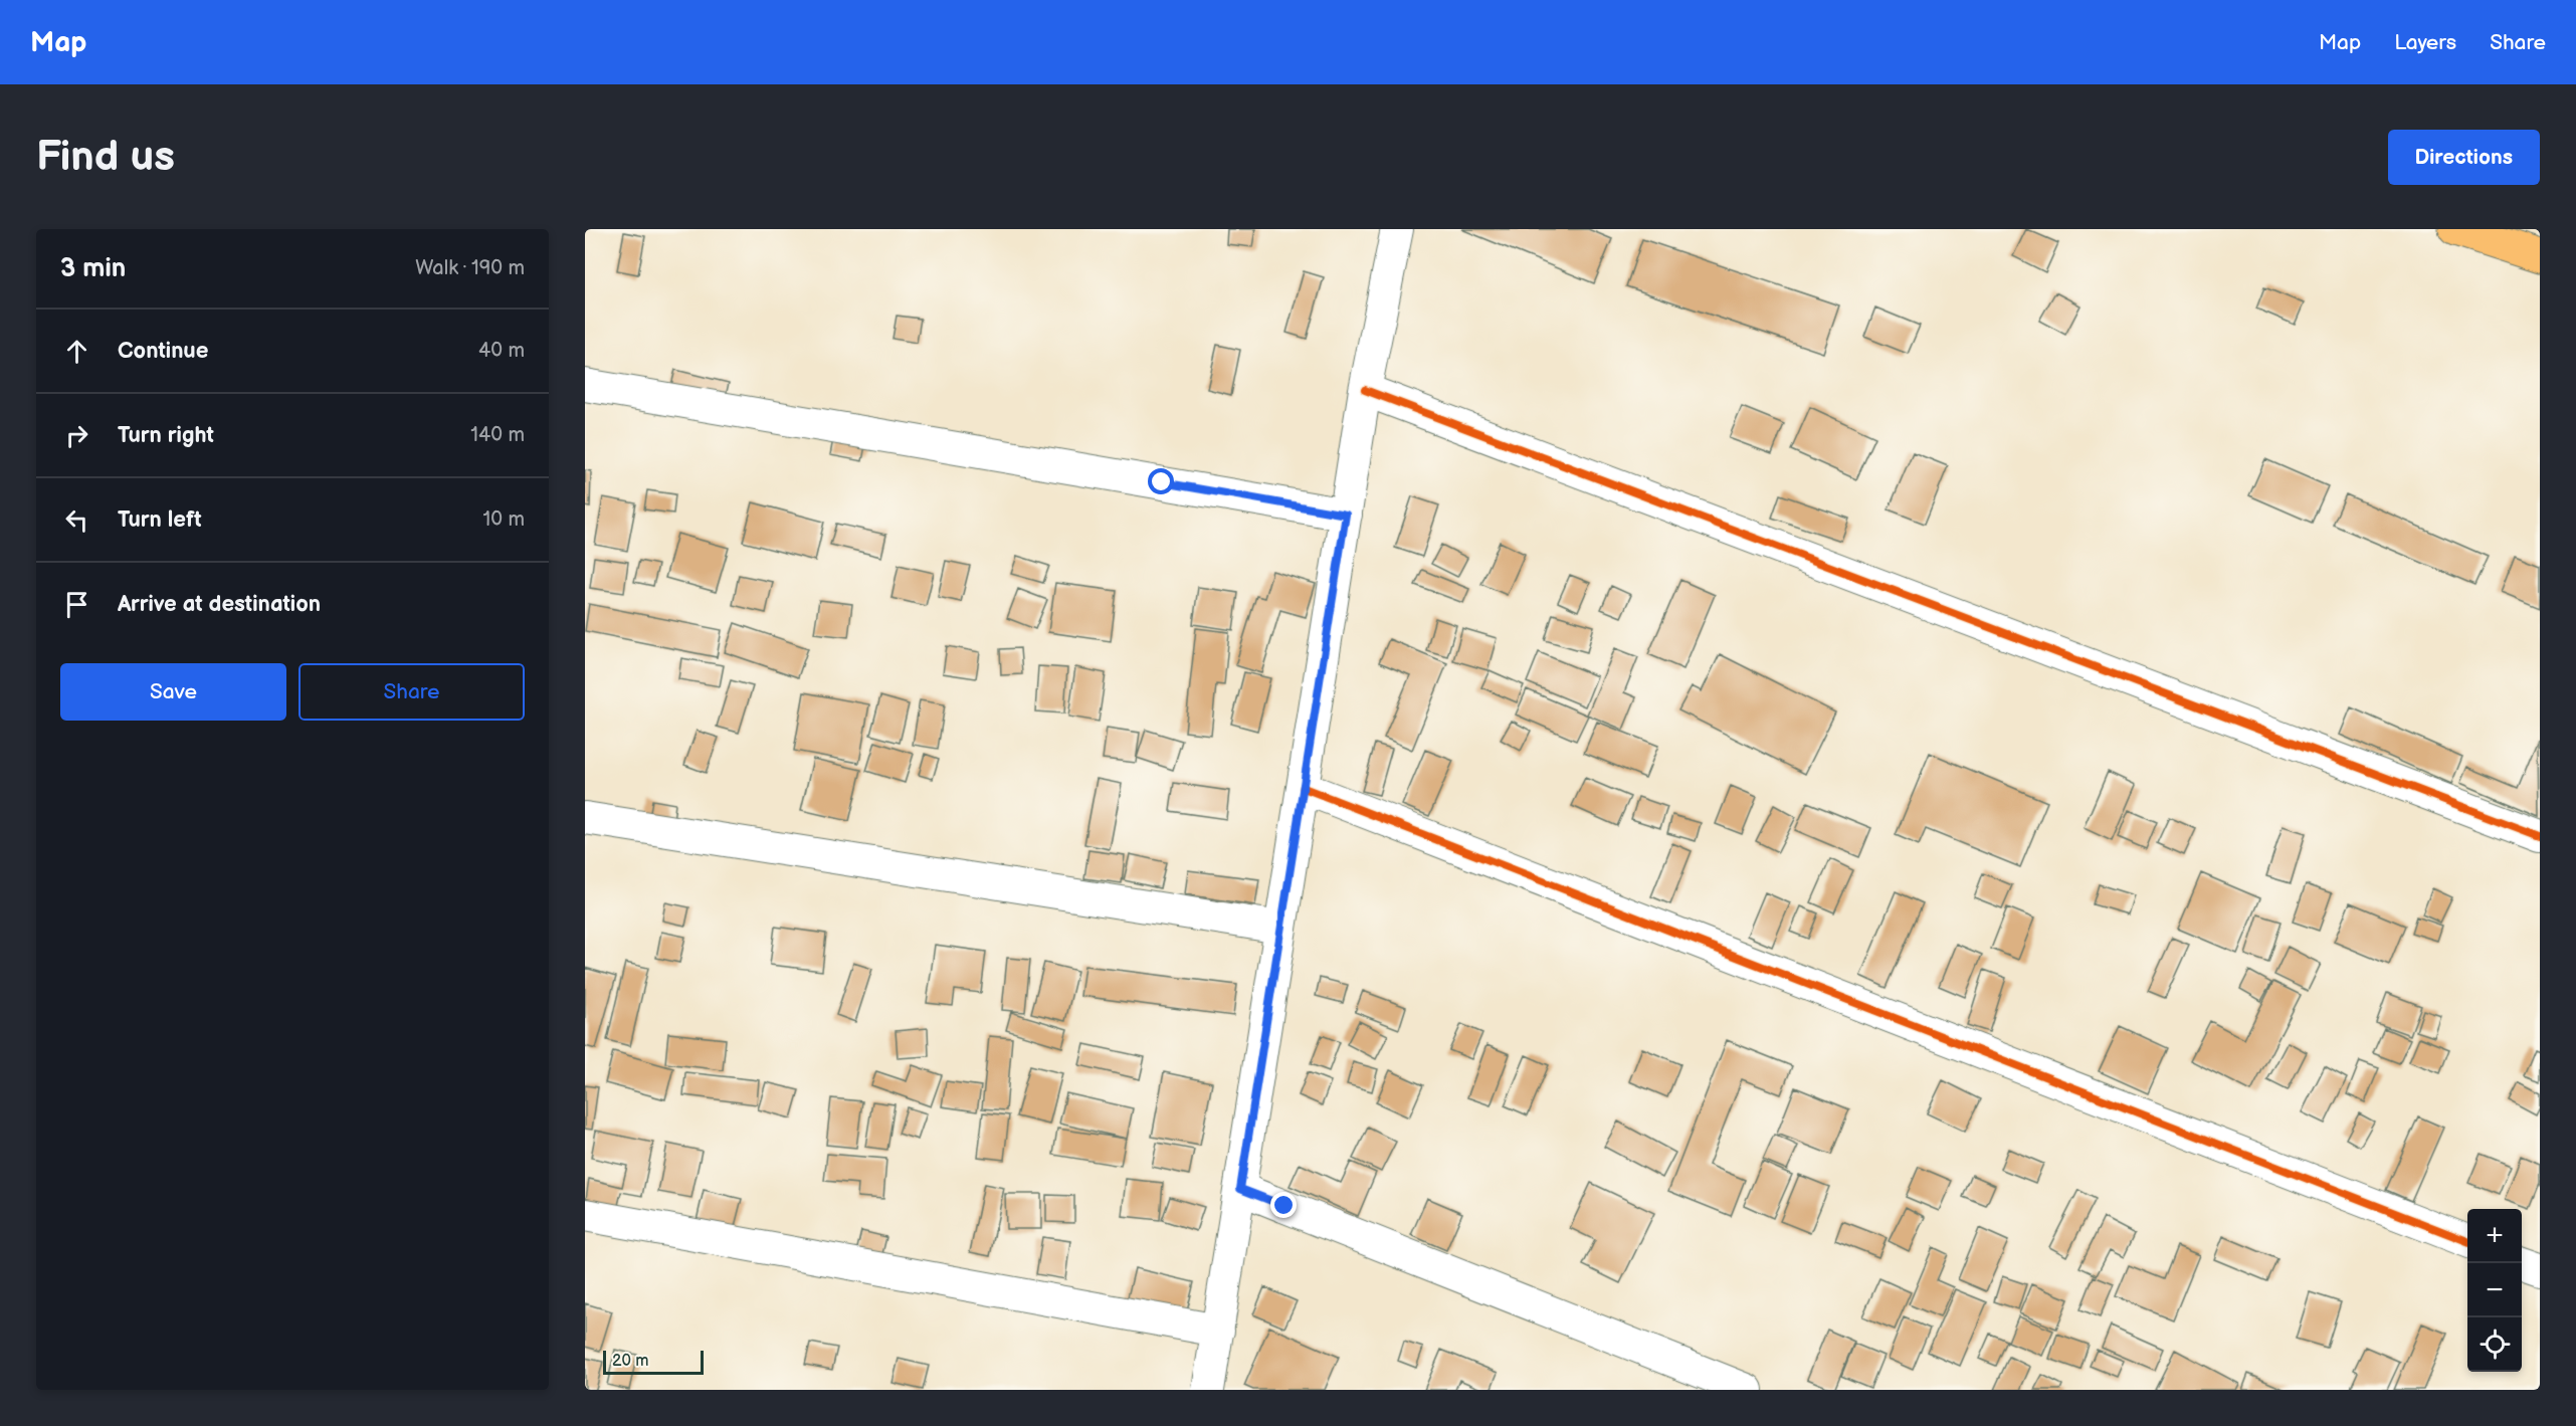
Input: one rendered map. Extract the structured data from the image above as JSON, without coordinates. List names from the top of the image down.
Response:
{
  "scale_bar": "20 m",
  "page": {
    "header": "Map",
    "nav": ["Map", "Layers", "Share"],
    "buttons": [
      "Directions",
      ["Save", "Share"]
    ],
    "title": "Find us",
    "heading": ["3 min", "Walk · 190 m"],
    "list": [
      ["Continue", "40 m"],
      ["Turn right", "140 m"],
      ["Turn left", "10 m"],
      "Arrive at destination"
    ],
    "map_buttons": ["+", "−"],
    "scale": "20 m"
  }
}
